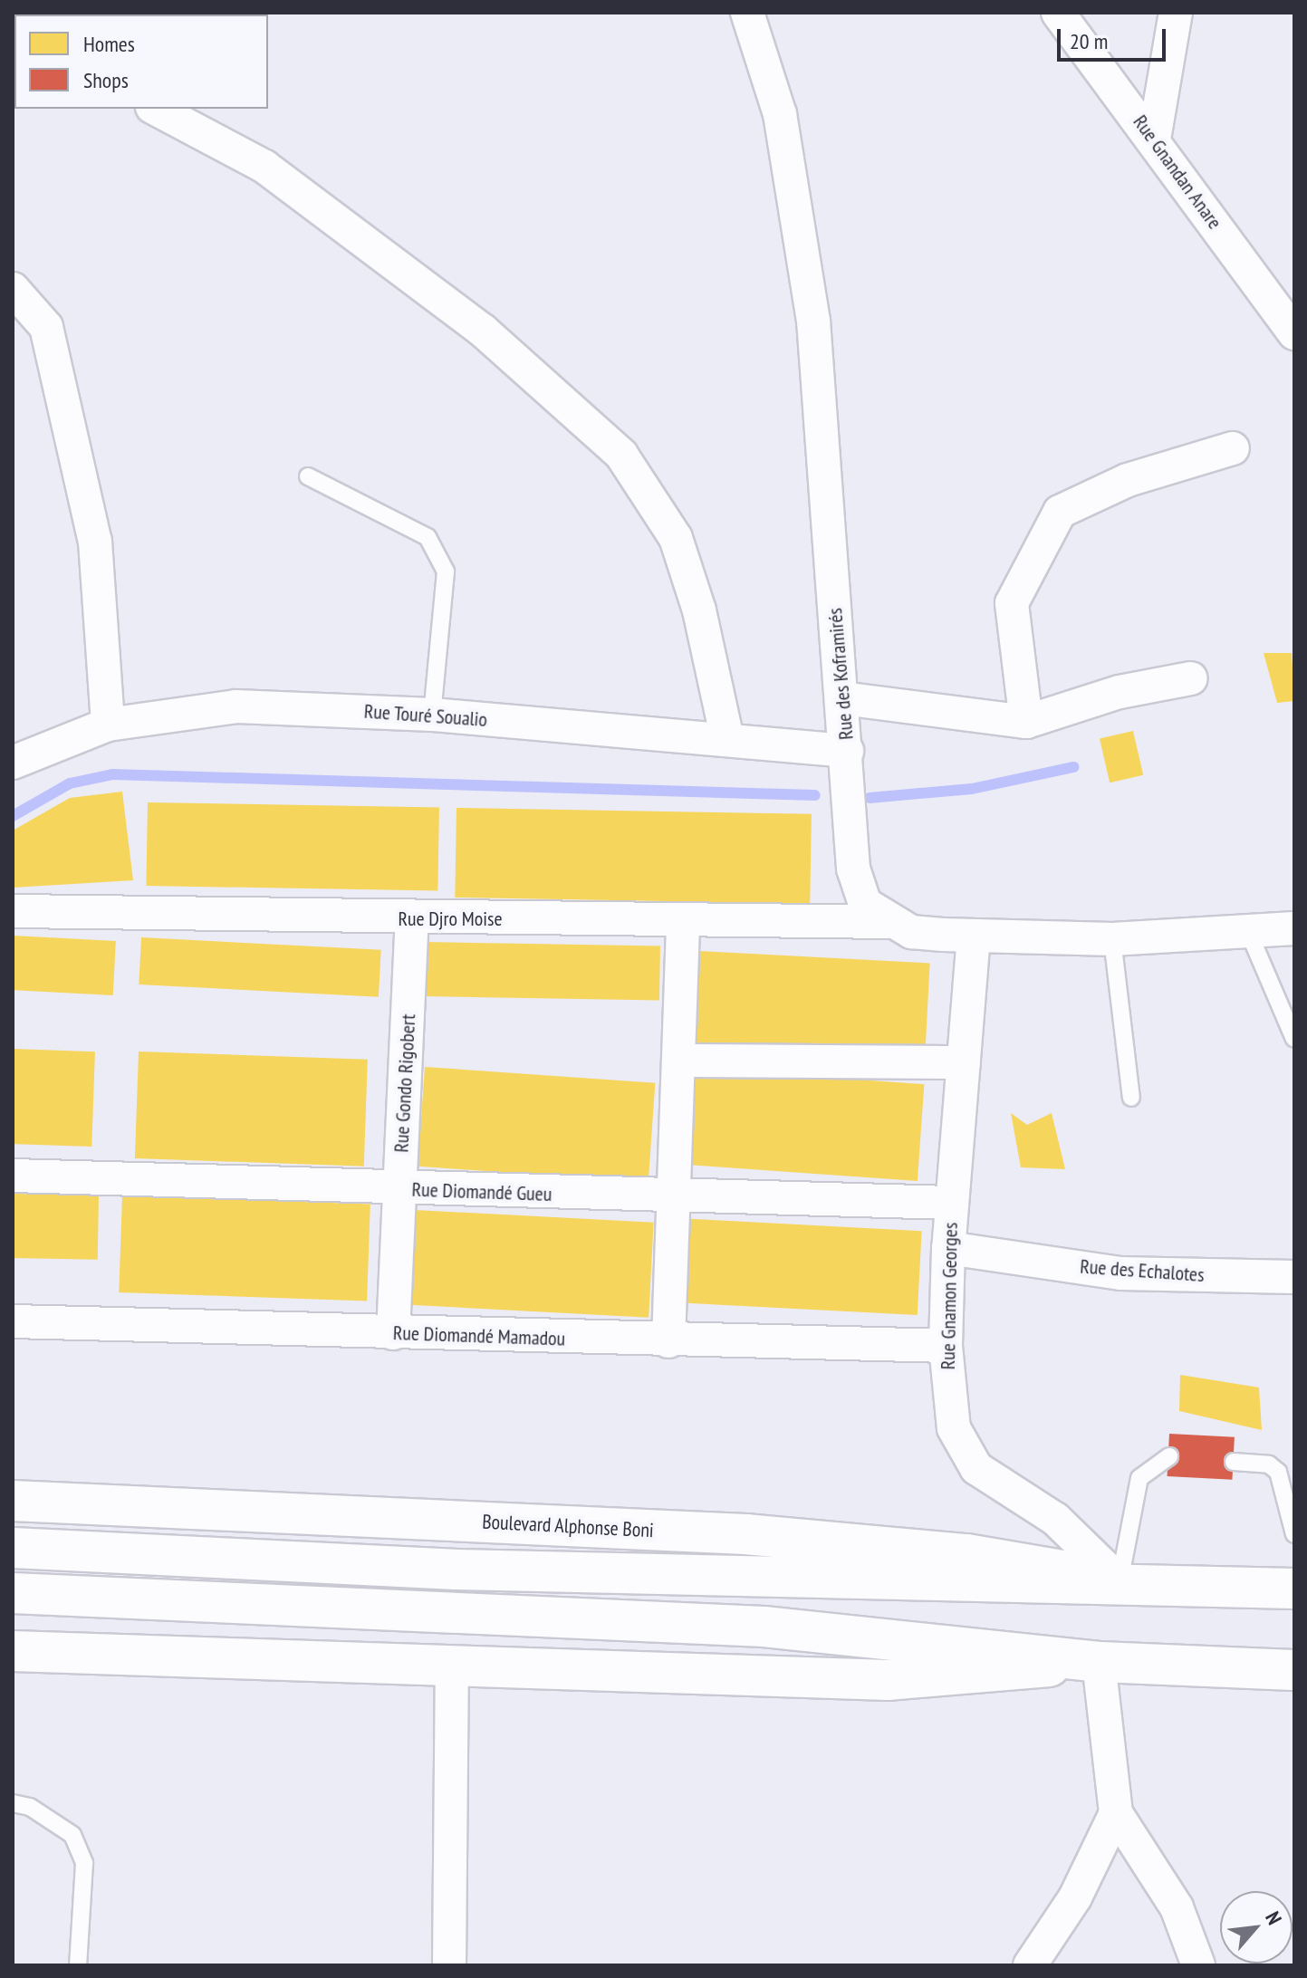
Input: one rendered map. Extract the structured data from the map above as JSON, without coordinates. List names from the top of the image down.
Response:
{
  "streets": {
    "main road": ["Boulevard Alphonse Boni"],
    "street": [
      "Rue Gnandan Anare",
      "Rue des Koframirés",
      "Rue Touré Soualio",
      "Rue Djro Moise",
      "Rue Gondo Rigobert",
      "Rue Diomandé Gueu",
      "Rue des Echalotes",
      "Rue Gnamon Georges",
      "Rue Diomandé Mamadou"
    ]
  },
  "crossings": [
    ["Rue des Koframirés", "Rue Touré Soualio"],
    ["Rue des Koframirés", "Rue Djro Moise"],
    ["Rue des Koframirés", "Rue Gnamon Georges"],
    ["Rue Djro Moise", "Rue Gondo Rigobert"],
    ["Rue Gondo Rigobert", "Rue Diomandé Gueu"],
    ["Rue Gondo Rigobert", "Rue Diomandé Mamadou"],
    ["Rue Diomandé Gueu", "Rue Gnamon Georges"],
    ["Rue des Echalotes", "Rue Gnamon Georges"],
    ["Rue Gnamon Georges", "Rue Diomandé Mamadou"],
    ["Rue Gnamon Georges", "Boulevard Alphonse Boni"]
  ],
  "legend": ["Homes", "Shops"],
  "scale_bar": "20 m",
  "north": "top right"
}
